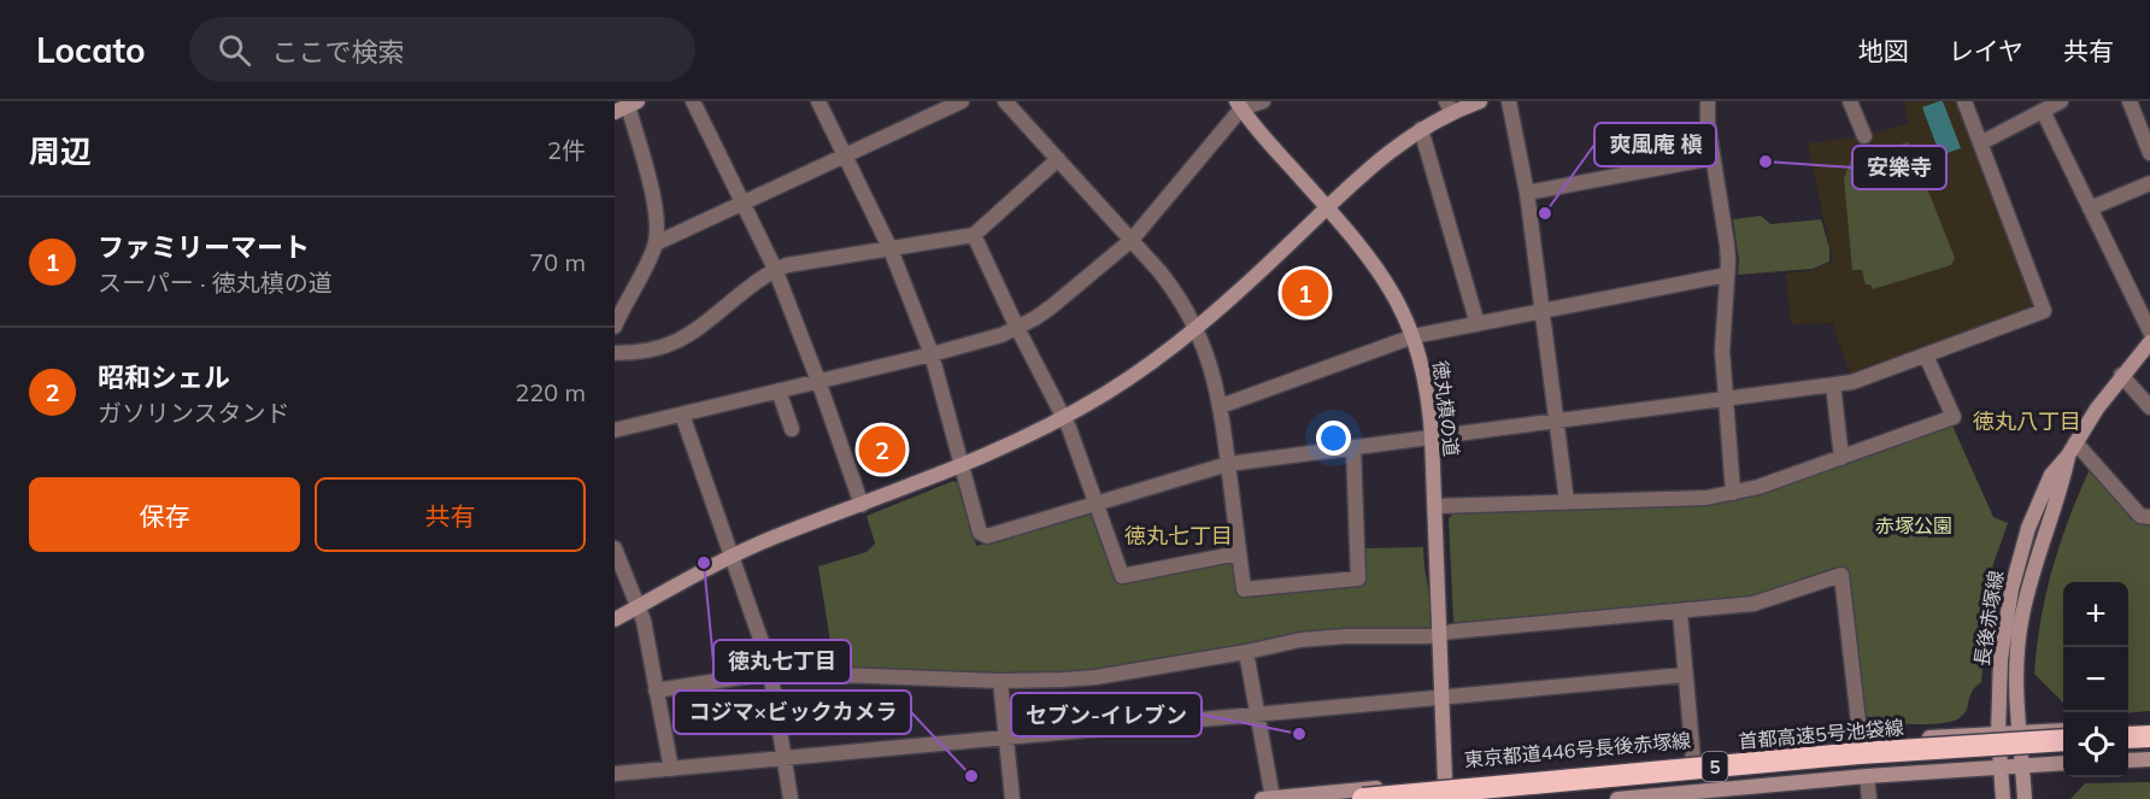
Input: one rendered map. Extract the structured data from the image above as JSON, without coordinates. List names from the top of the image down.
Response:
{
  "streets": {
    "highway": ["首都高速5号池袋線", "5"],
    "main road": ["徳丸槙の道", "長後赤塚線", "東京都道446号長後赤塚線"]
  },
  "crossings": [
    ["徳丸槙の道", "東京都道446号長後赤塚線"],
    ["長後赤塚線", "東京都道446号長後赤塚線"]
  ],
  "districts": ["徳丸八丁目", "徳丸七丁目"],
  "parks": ["赤塚公園"],
  "places": [
    "安樂寺",
    "爽風庵 槇",
    "徳丸七丁目",
    "セブン-イレブン",
    "コジマ×ビックカメラ"
  ],
  "page": {
    "header": "Locato",
    "search": "ここで検索",
    "nav": ["地図", "レイヤ", "共有"],
    "heading": ["周辺", "2件"],
    "list": [
      {
        "mark": "1",
        "name": "ファミリーマート",
        "note": "スーパー · 徳丸槙の道",
        "value": "70 m"
      },
      {
        "mark": "2",
        "name": "昭和シェル",
        "note": "ガソリンスタンド",
        "value": "220 m"
      }
    ],
    "pins": ["1", "2"],
    "buttons": ["保存", "共有"],
    "map_buttons": ["+", "−"]
  }
}
